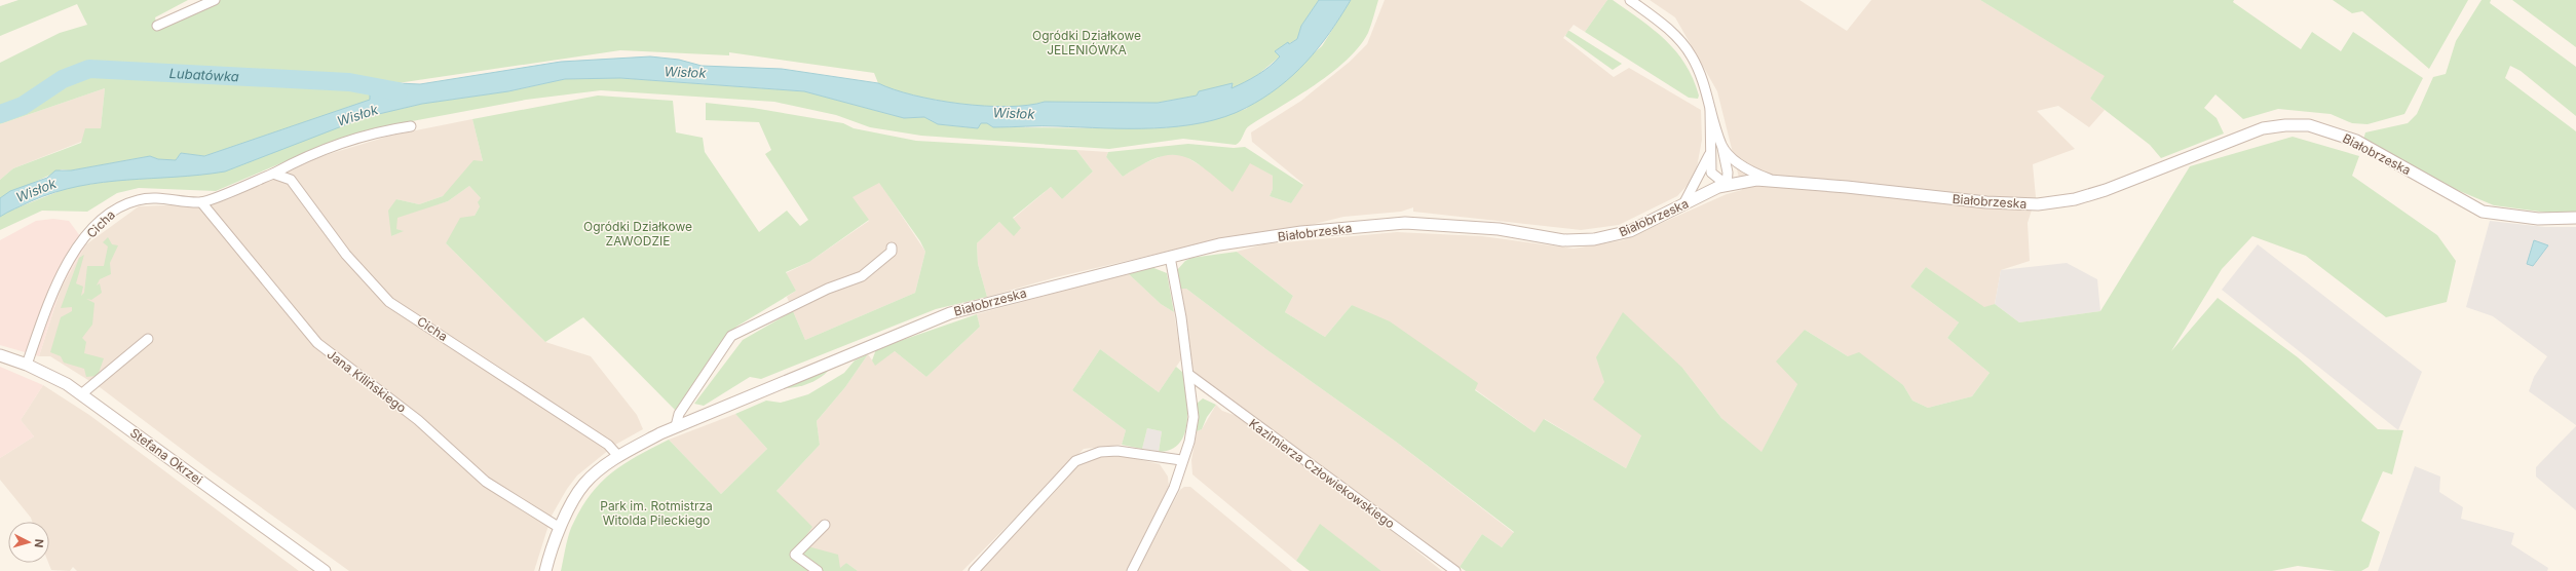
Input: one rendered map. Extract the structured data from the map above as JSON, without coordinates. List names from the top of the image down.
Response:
{
  "streets": {
    "street": [
      "Białobrzeska",
      "Cicha",
      "Jana Kilińskiego",
      "Stefana Okrzei",
      "Kazimierza Człowiekowskiego"
    ]
  },
  "crossings": [
    ["Białobrzeska", "Cicha"],
    ["Białobrzeska", "Jana Kilińskiego"],
    ["Cicha", "Jana Kilińskiego"],
    ["Cicha", "Stefana Okrzei"]
  ],
  "water": ["Wisłok", "Lubatówka"],
  "parks": ["Ogródki Działkowe JELENIÓWKA", "Ogródki Działkowe ZAWODZIE", "Park im. Rotmistrza Witolda Pileckiego"],
  "north": "right"
}
